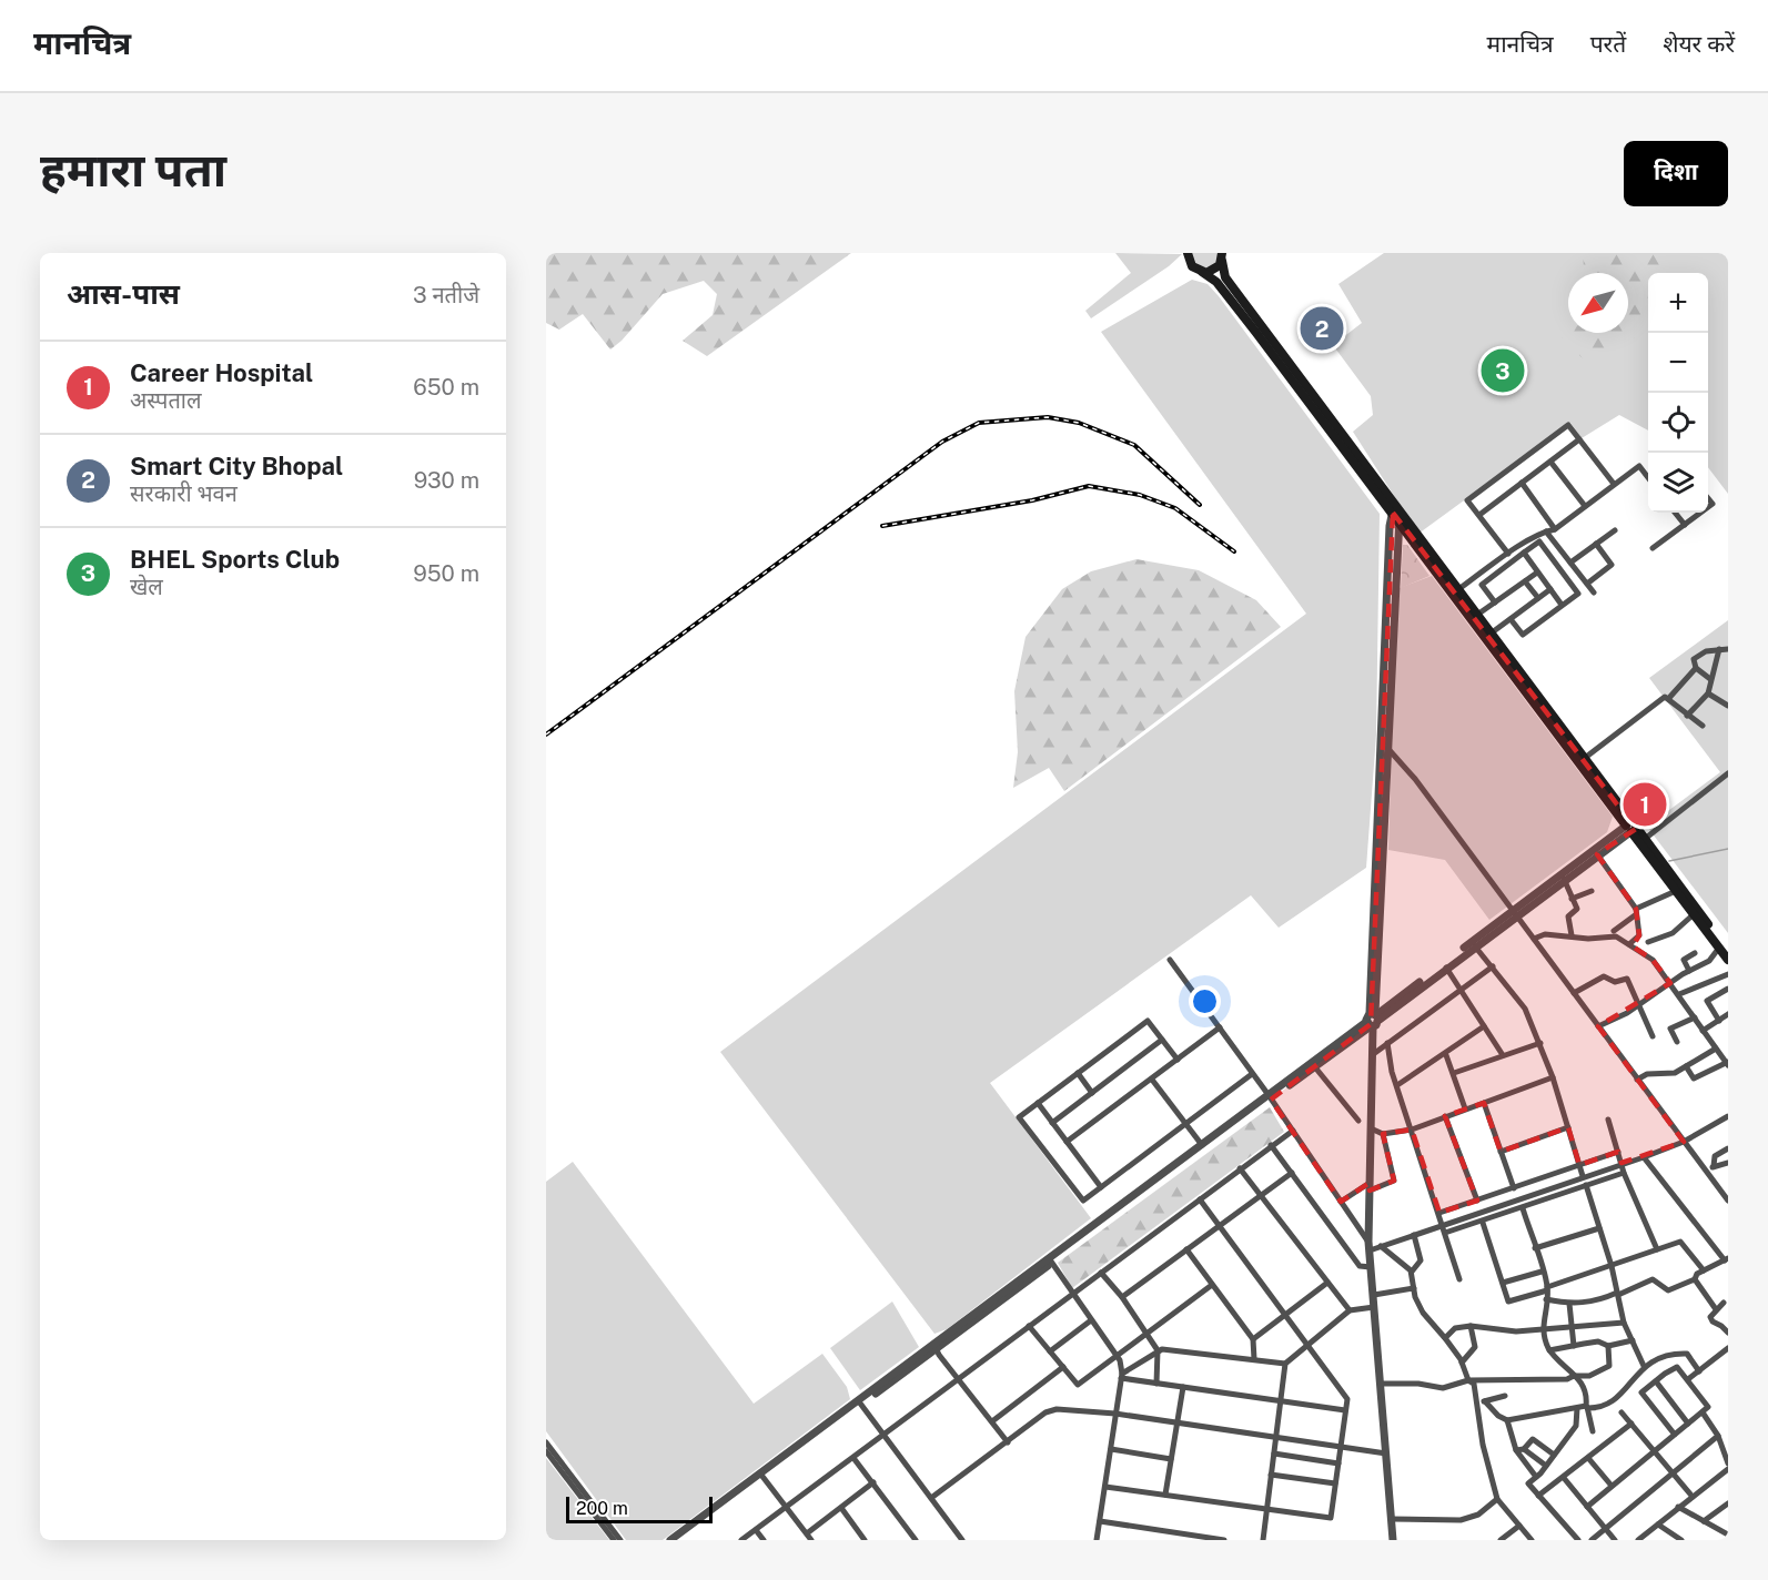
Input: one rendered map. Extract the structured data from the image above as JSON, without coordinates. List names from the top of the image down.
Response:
{
  "scale_bar": "200 m",
  "north": "bottom left",
  "page": {
    "header": "मानचित्र",
    "nav": ["मानचित्र", "परतें", "शेयर करें"],
    "buttons": "दिशा",
    "title": "हमारा पता",
    "heading": ["आस-पास", "3 नतीजे"],
    "map_buttons": ["+", "−"],
    "pins": ["2", "3", "1"],
    "list": [
      {
        "mark": "1",
        "name": "Career Hospital",
        "note": "अस्पताल",
        "value": "650 m"
      },
      {
        "mark": "2",
        "name": "Smart City Bhopal",
        "note": "सरकारी भवन",
        "value": "930 m"
      },
      {
        "mark": "3",
        "name": "BHEL Sports Club",
        "note": "खेल",
        "value": "950 m"
      }
    ],
    "scale": "200 m"
  }
}
